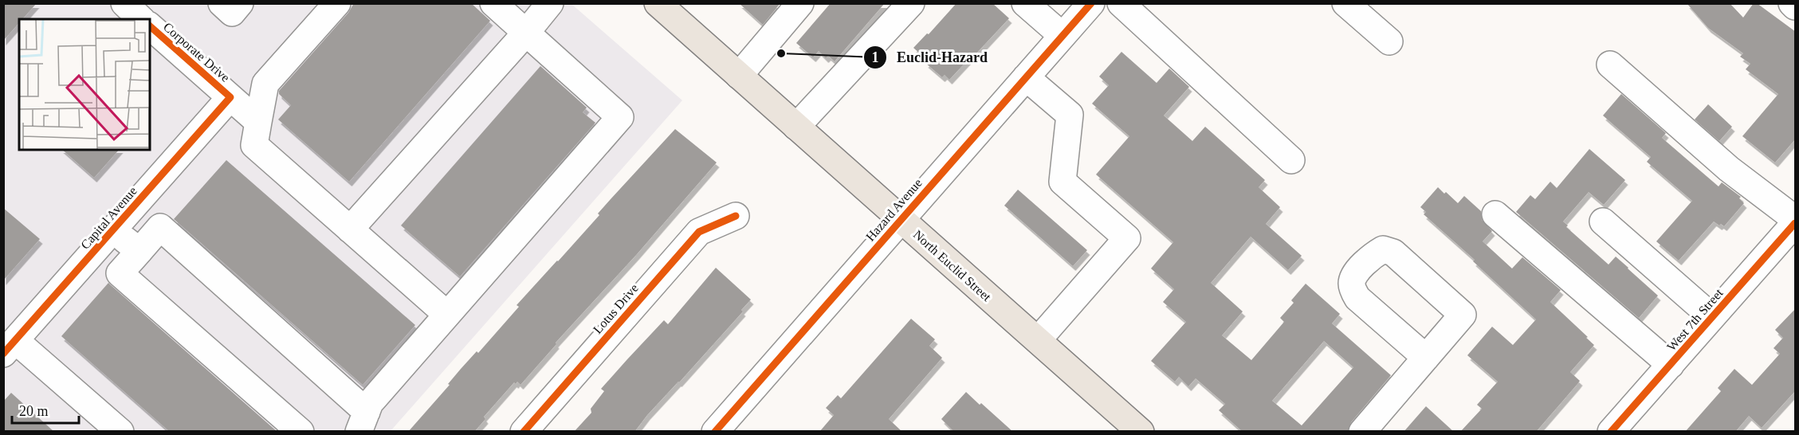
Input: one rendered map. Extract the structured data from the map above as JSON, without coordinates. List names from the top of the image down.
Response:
{
  "streets": {
    "main road": ["North Euclid Street"],
    "street": [
      "Corporate Drive",
      "Hazard Avenue",
      "Capital Avenue",
      "Lotus Drive",
      "West 7th Street"
    ]
  },
  "crossings": [
    ["Corporate Drive", "Capital Avenue"],
    ["Hazard Avenue", "North Euclid Street"]
  ],
  "places": ["Euclid-Hazard"],
  "scale_bar": "20 m"
}
